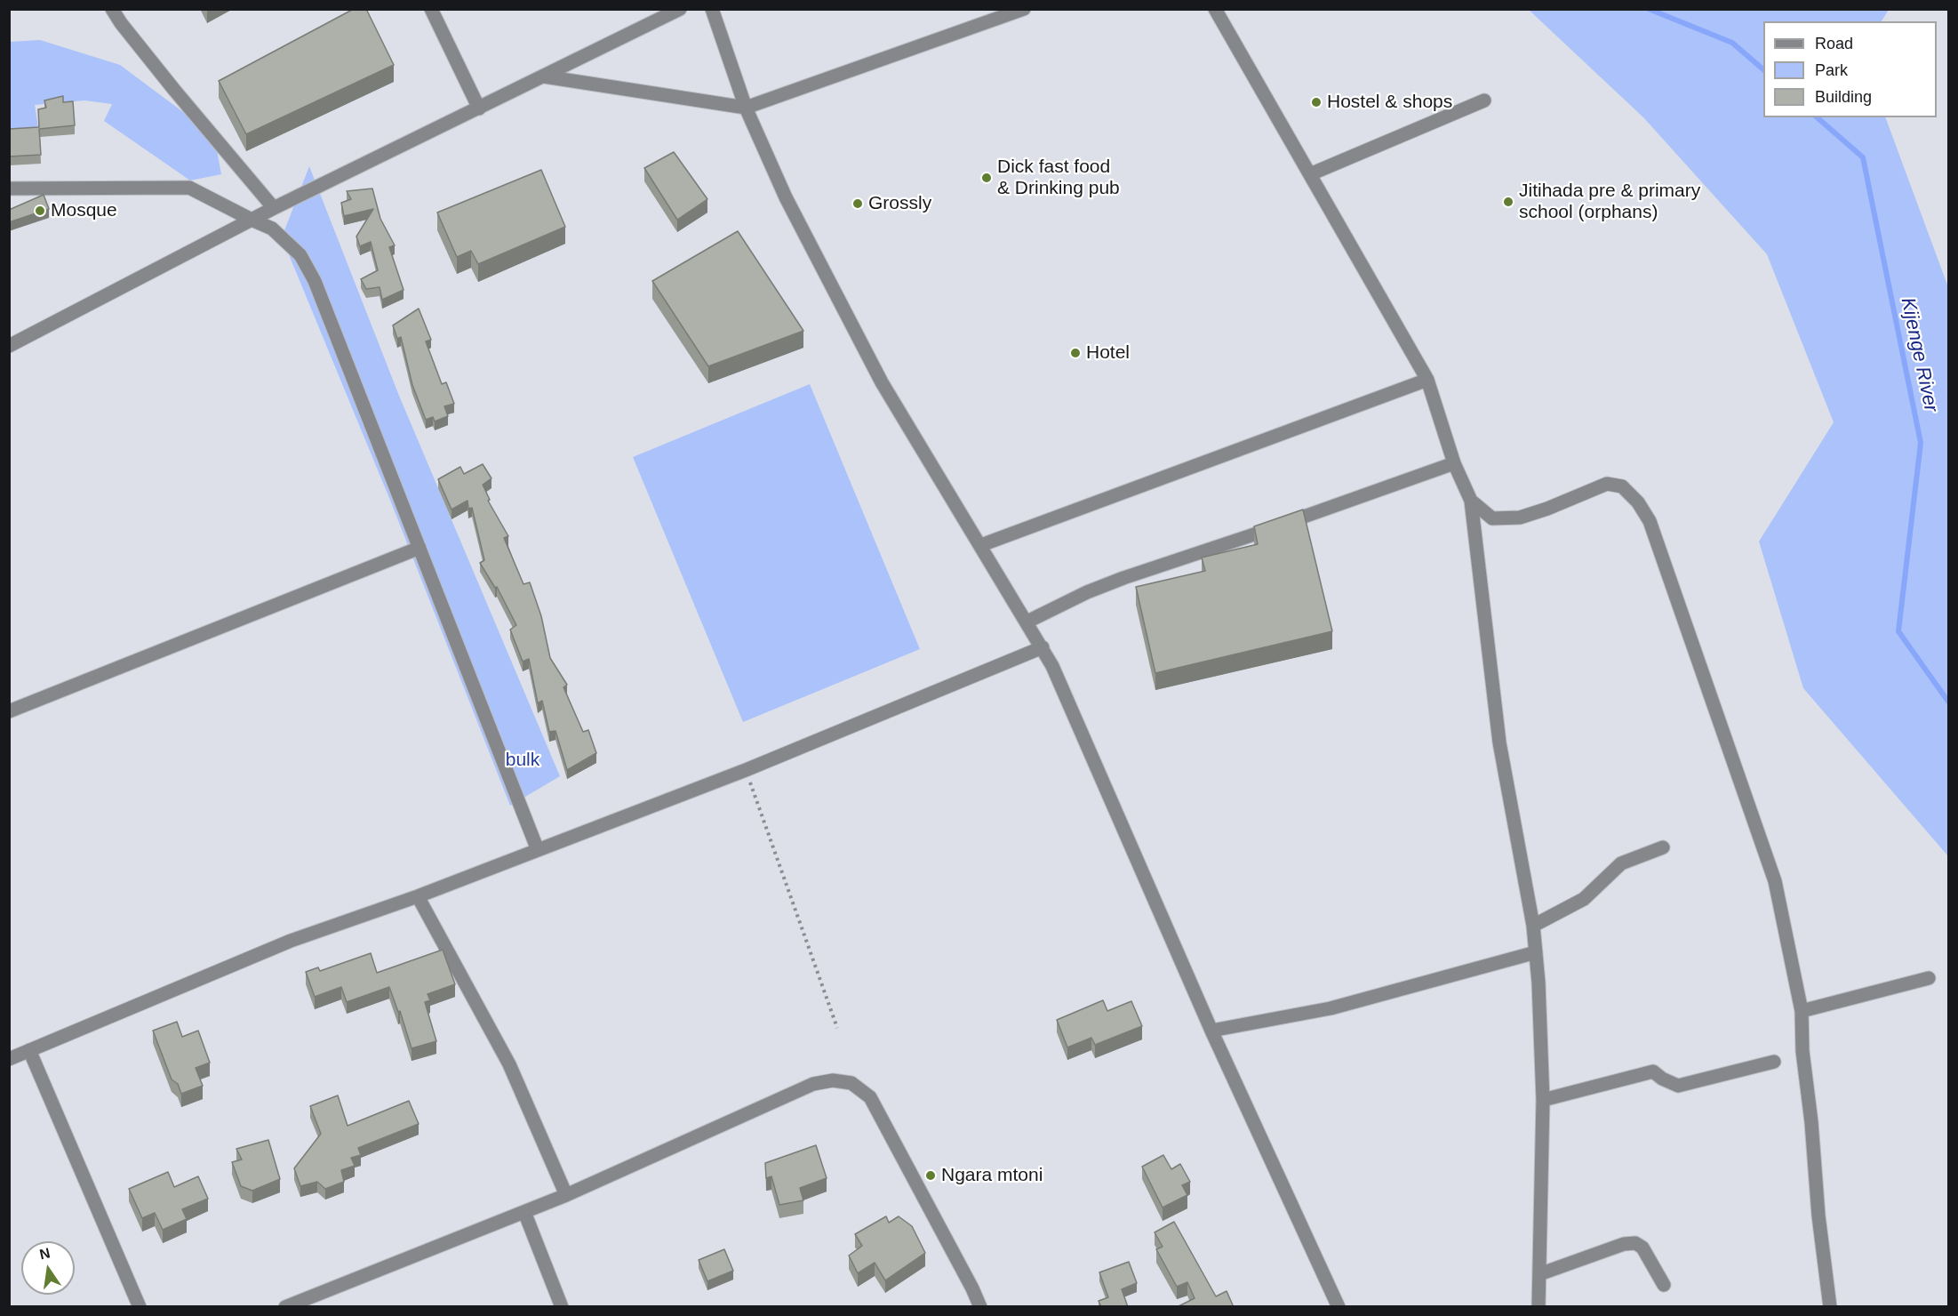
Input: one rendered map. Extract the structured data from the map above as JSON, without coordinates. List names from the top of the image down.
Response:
{
  "water": ["Kijenge River"],
  "parks": ["bulk"],
  "places": [
    "Hostel & shops",
    "Dick fast food & Drinking pub",
    "Jitihada pre & primary school (orphans)",
    "Grossly",
    "Mosque",
    "Hotel",
    "Ngara mtoni"
  ],
  "legend": ["Road", "Park", "Building"],
  "north": "top"
}
